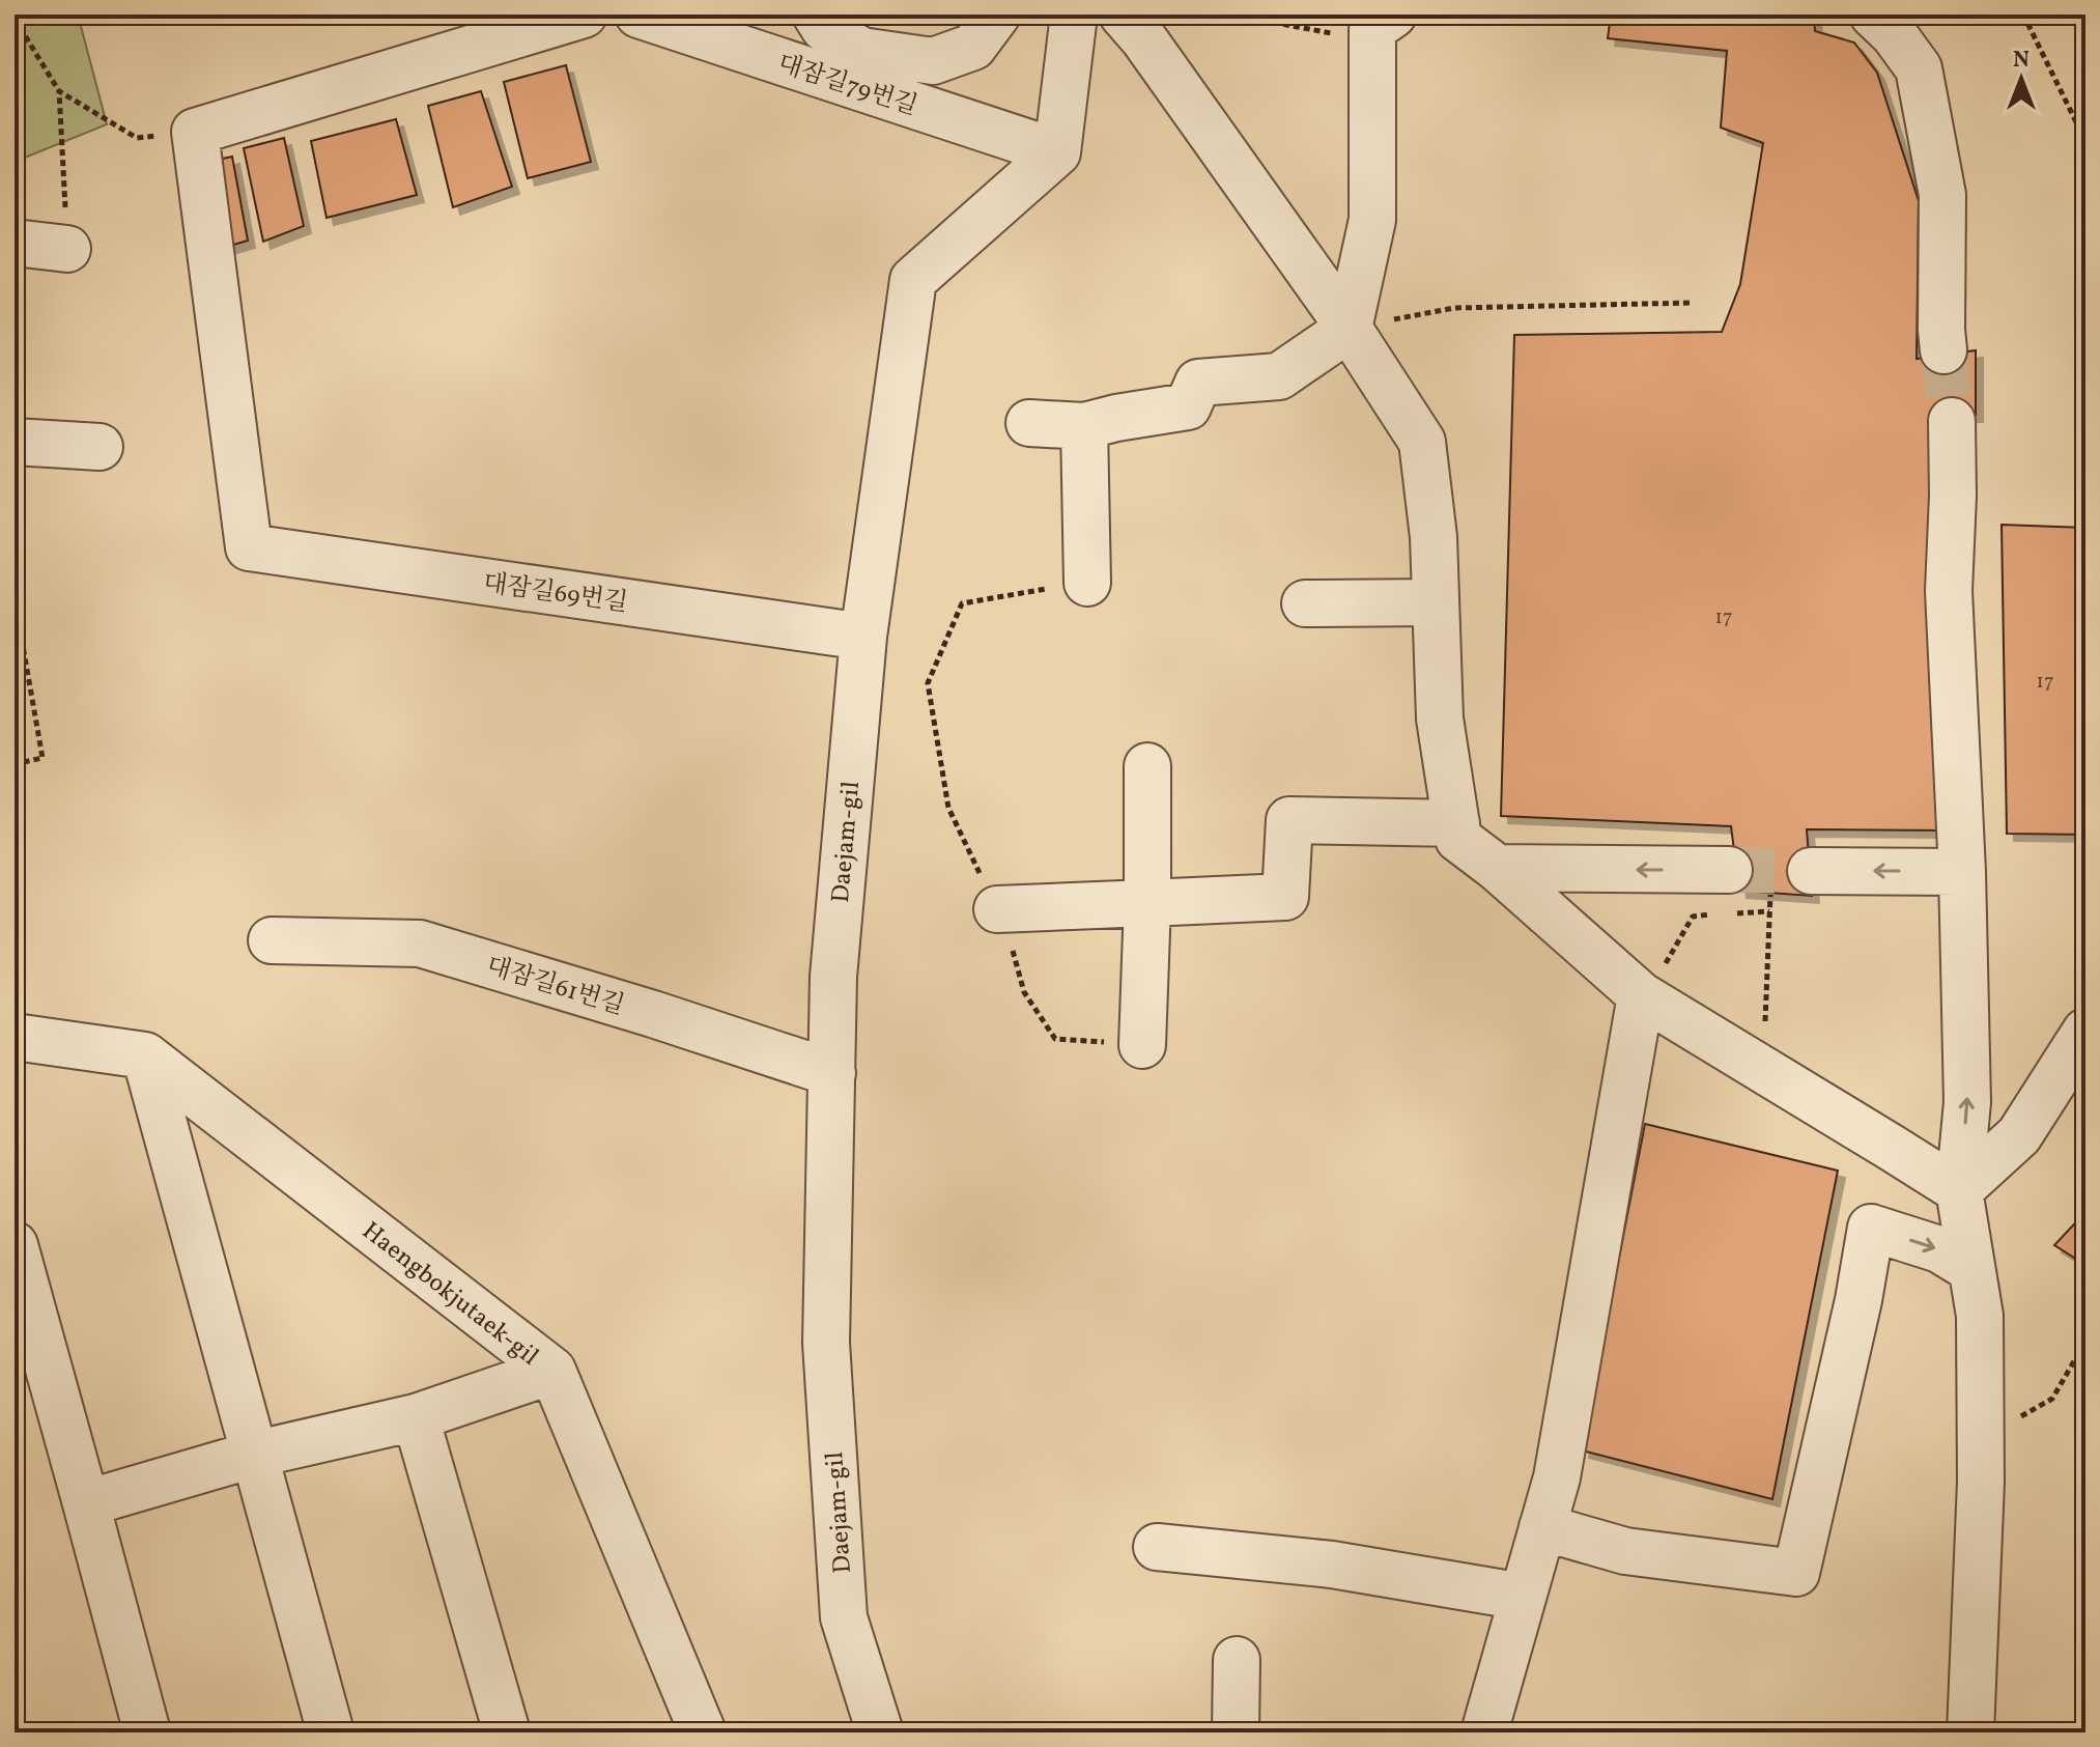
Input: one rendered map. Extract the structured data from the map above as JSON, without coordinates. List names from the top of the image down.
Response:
{
  "streets": {
    "street": [
      "대잠길79번길",
      "대잠길69번길",
      "Daejam-gil",
      "대잠길61번길",
      "Haengbokjutaek-gil"
    ]
  },
  "crossings": [
    ["대잠길79번길", "Daejam-gil"],
    ["대잠길69번길", "Daejam-gil"],
    ["Daejam-gil", "대잠길61번길"]
  ],
  "house_numbers": ["17", "17"],
  "north": "top"
}
